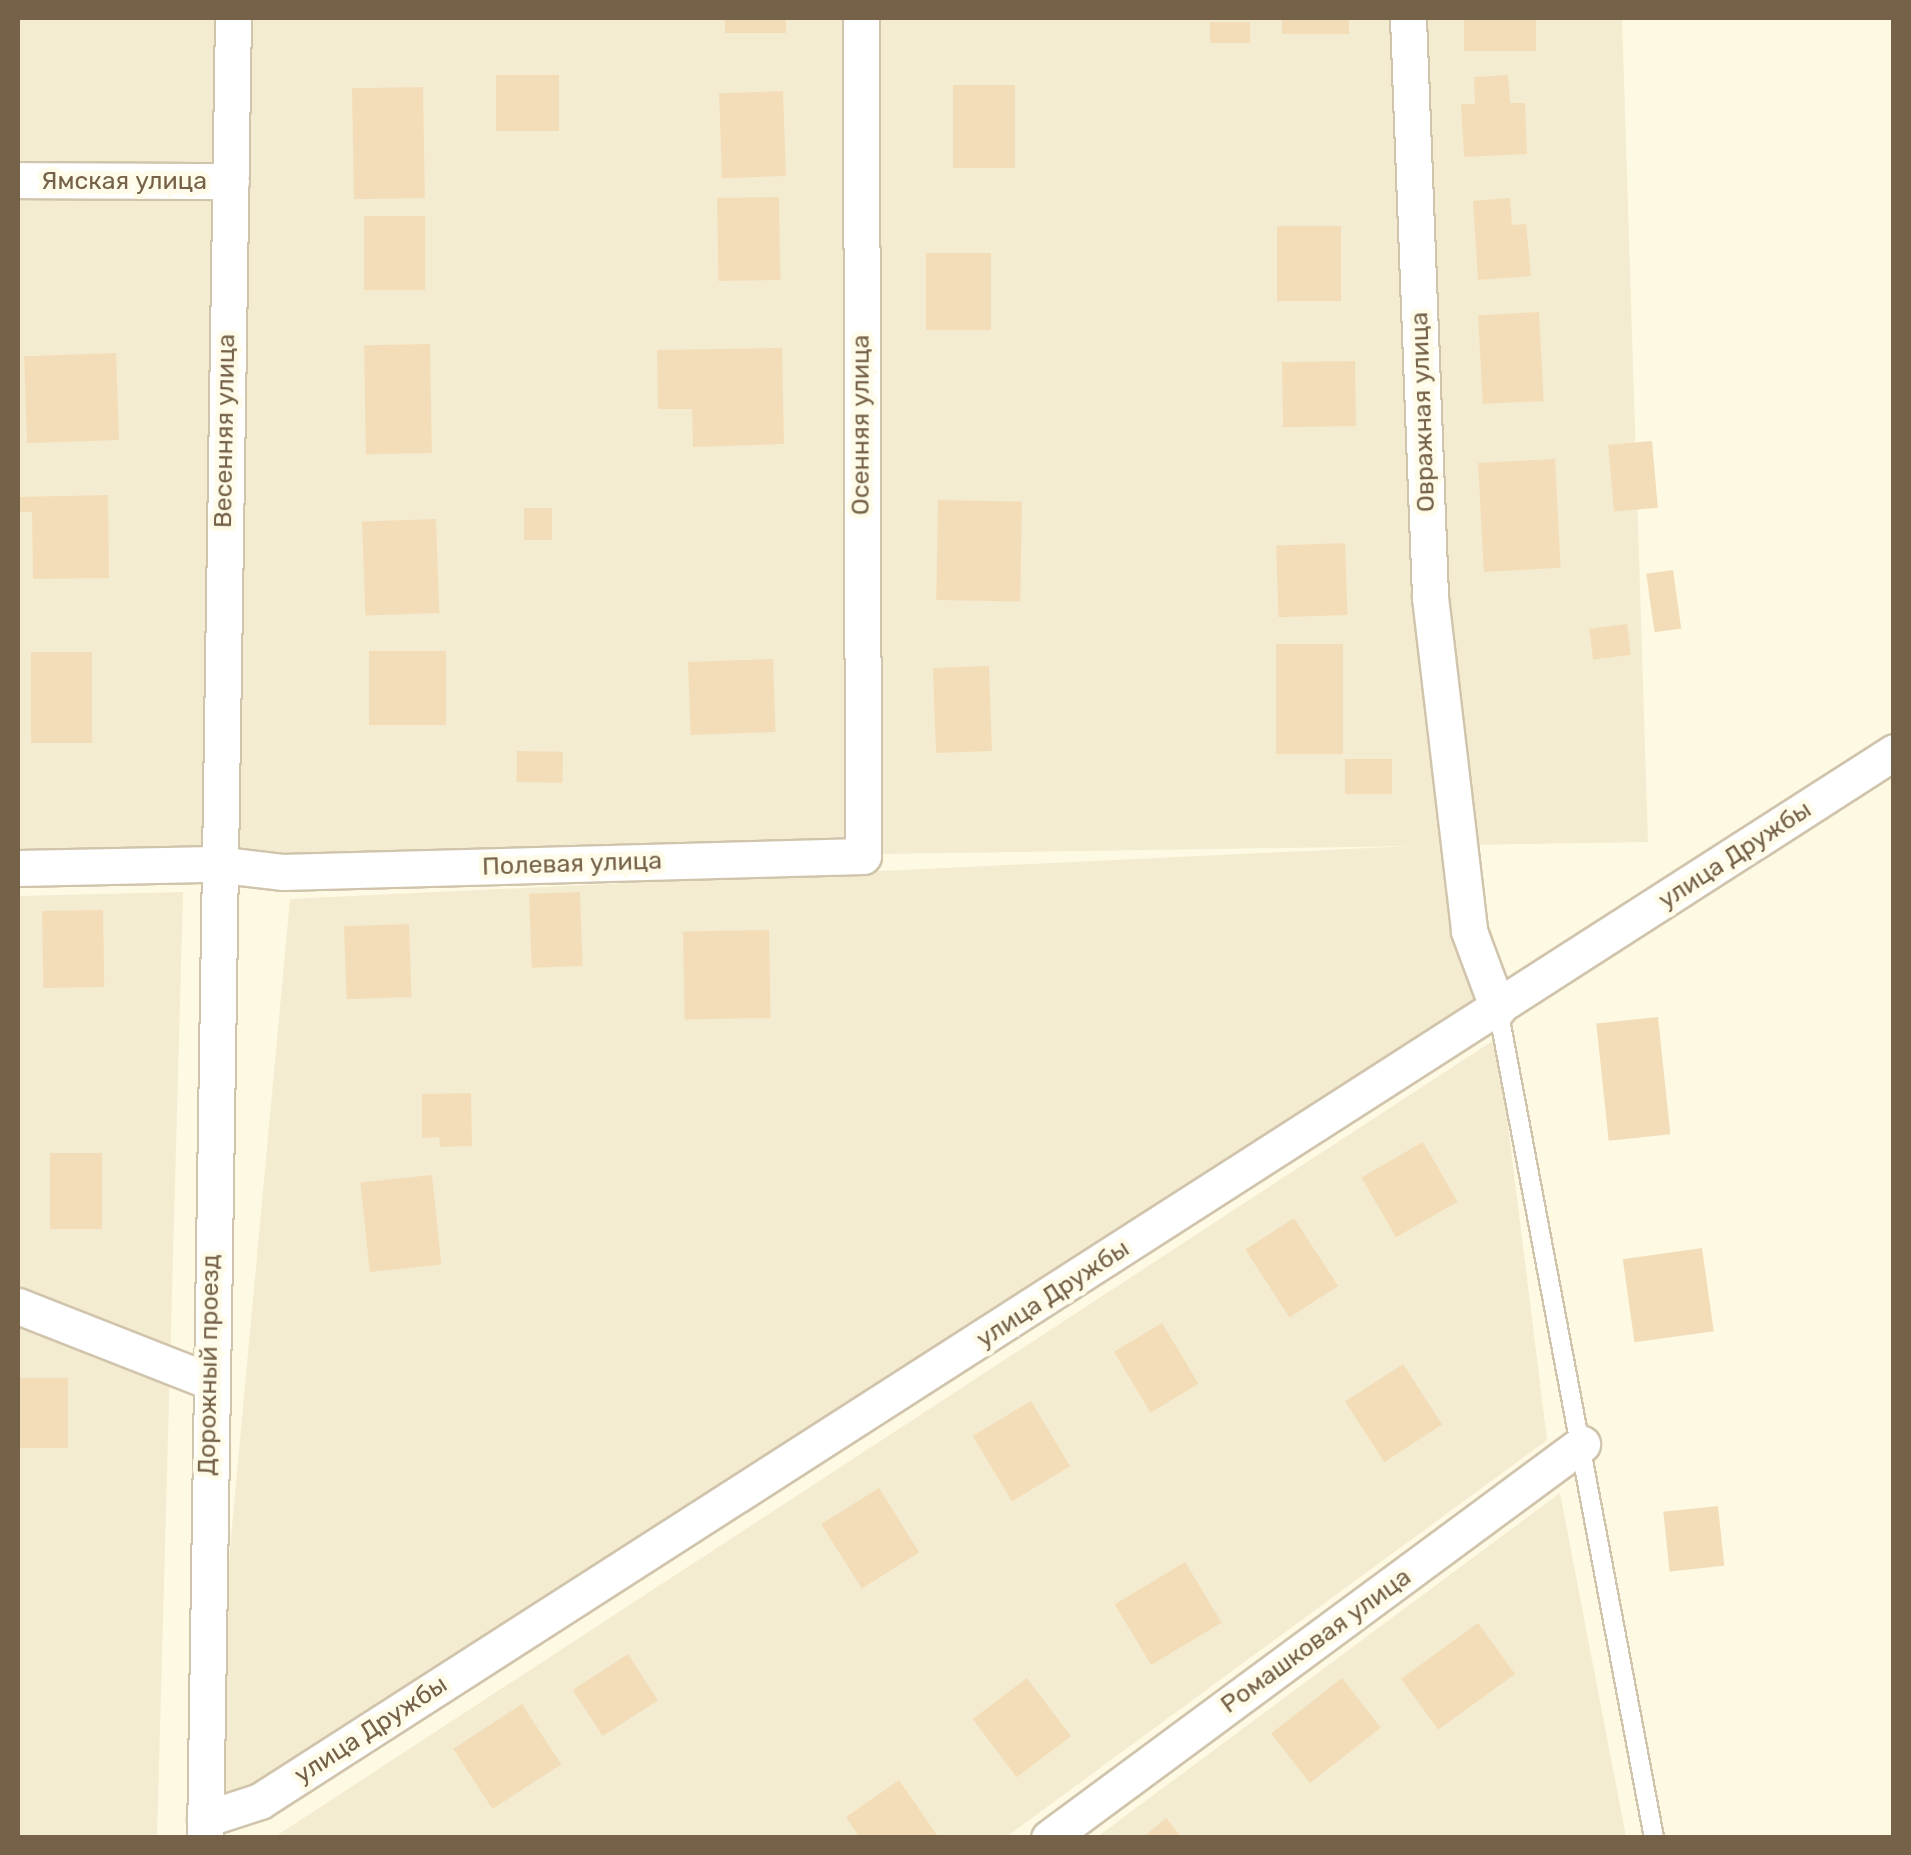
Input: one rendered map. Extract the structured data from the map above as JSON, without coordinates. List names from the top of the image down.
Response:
{
  "streets": {
    "street": [
      "Ямская улица",
      "Овражная улица",
      "Осенняя улица",
      "Весенняя улица",
      "улица Дружбы",
      "Полевая улица",
      "Дорожный проезд",
      "Ромашковая улица"
    ]
  },
  "crossings": [
    ["Ямская улица", "Весенняя улица"],
    ["Овражная улица", "улица Дружбы"],
    ["Осенняя улица", "Полевая улица"],
    ["Весенняя улица", "Полевая улица"],
    ["Весенняя улица", "Дорожный проезд"],
    ["улица Дружбы", "Дорожный проезд"],
    ["Полевая улица", "Дорожный проезд"]
  ]
}
